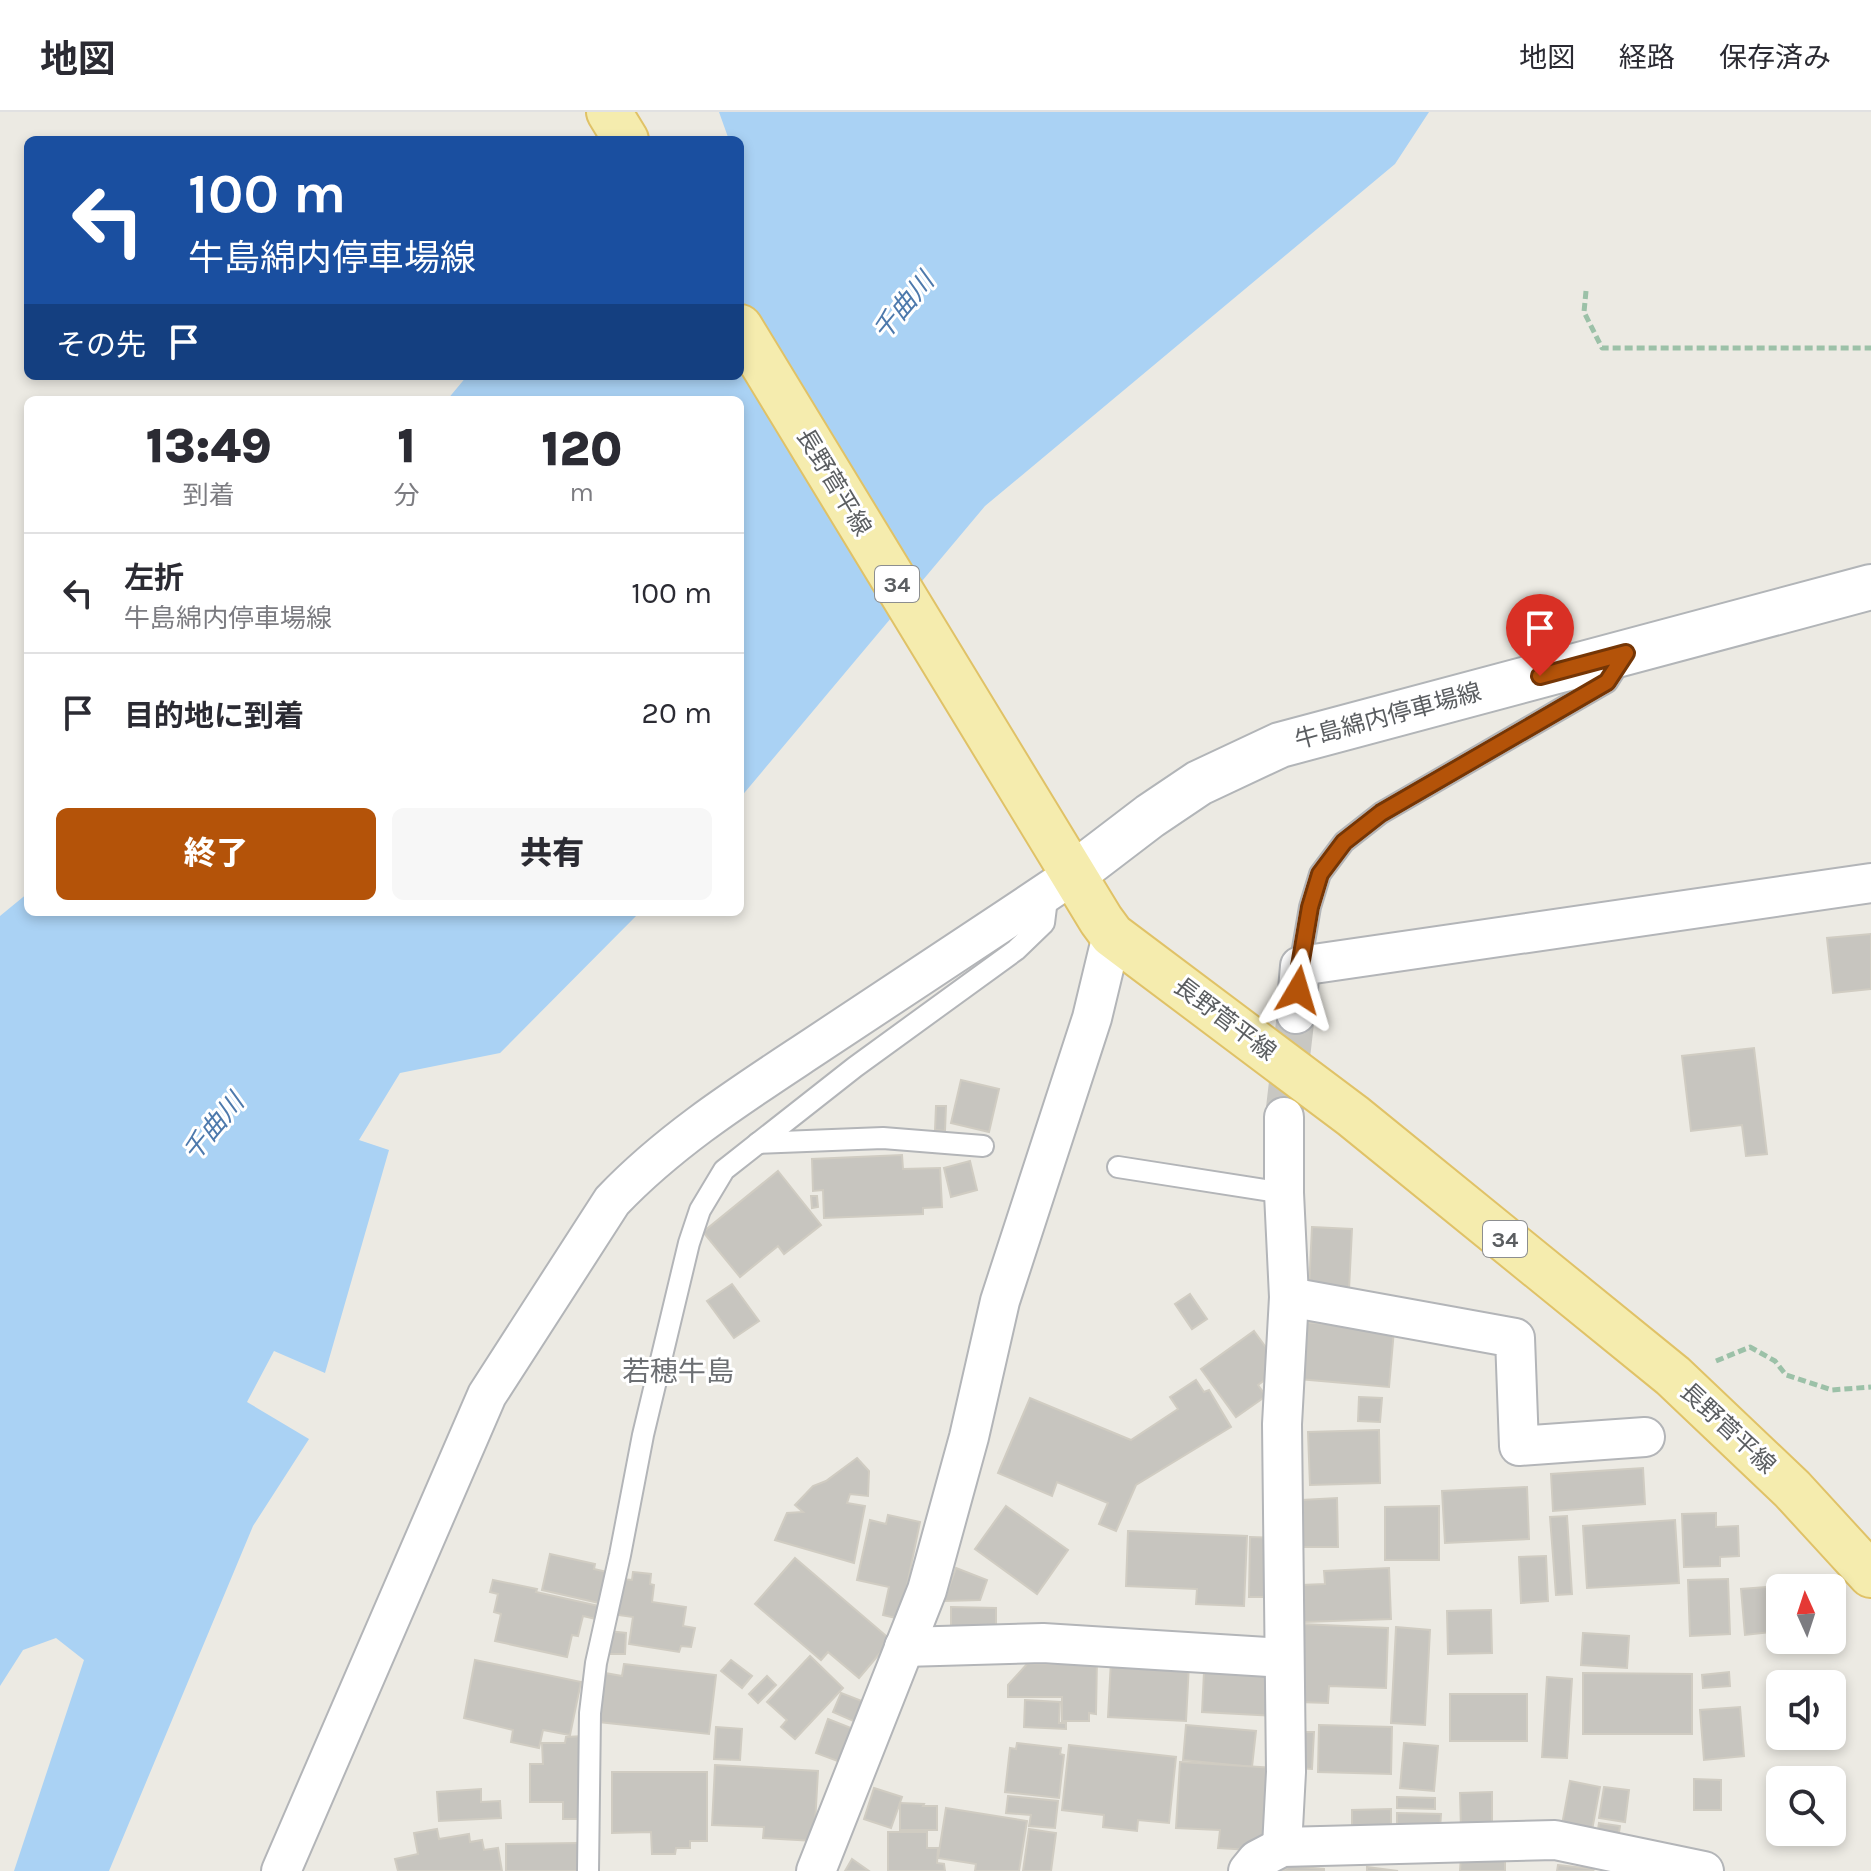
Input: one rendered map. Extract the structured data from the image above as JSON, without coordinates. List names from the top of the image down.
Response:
{
  "streets": {
    "main road": ["長野菅平線", "34", "牛島綿内停車場線"]
  },
  "crossings": [
    ["長野菅平線", "牛島綿内停車場線"]
  ],
  "districts": ["若穂牛島"],
  "water": ["千曲川"],
  "north": "top",
  "page": {
    "header": "地図",
    "nav": ["地図", "経路", "保存済み"],
    "turn": ["100 m", "牛島綿内停車場線"],
    "then": "その先",
    "eta": [
      "13:49",
      "到着",
      "1",
      "分",
      "120",
      "m"
    ],
    "list": [
      {
        "name": "左折",
        "note": "牛島綿内停車場線",
        "value": "100 m"
      },
      {
        "name": "目的地に到着",
        "value": "20 m"
      }
    ],
    "buttons": ["終了", "共有"]
  }
}
